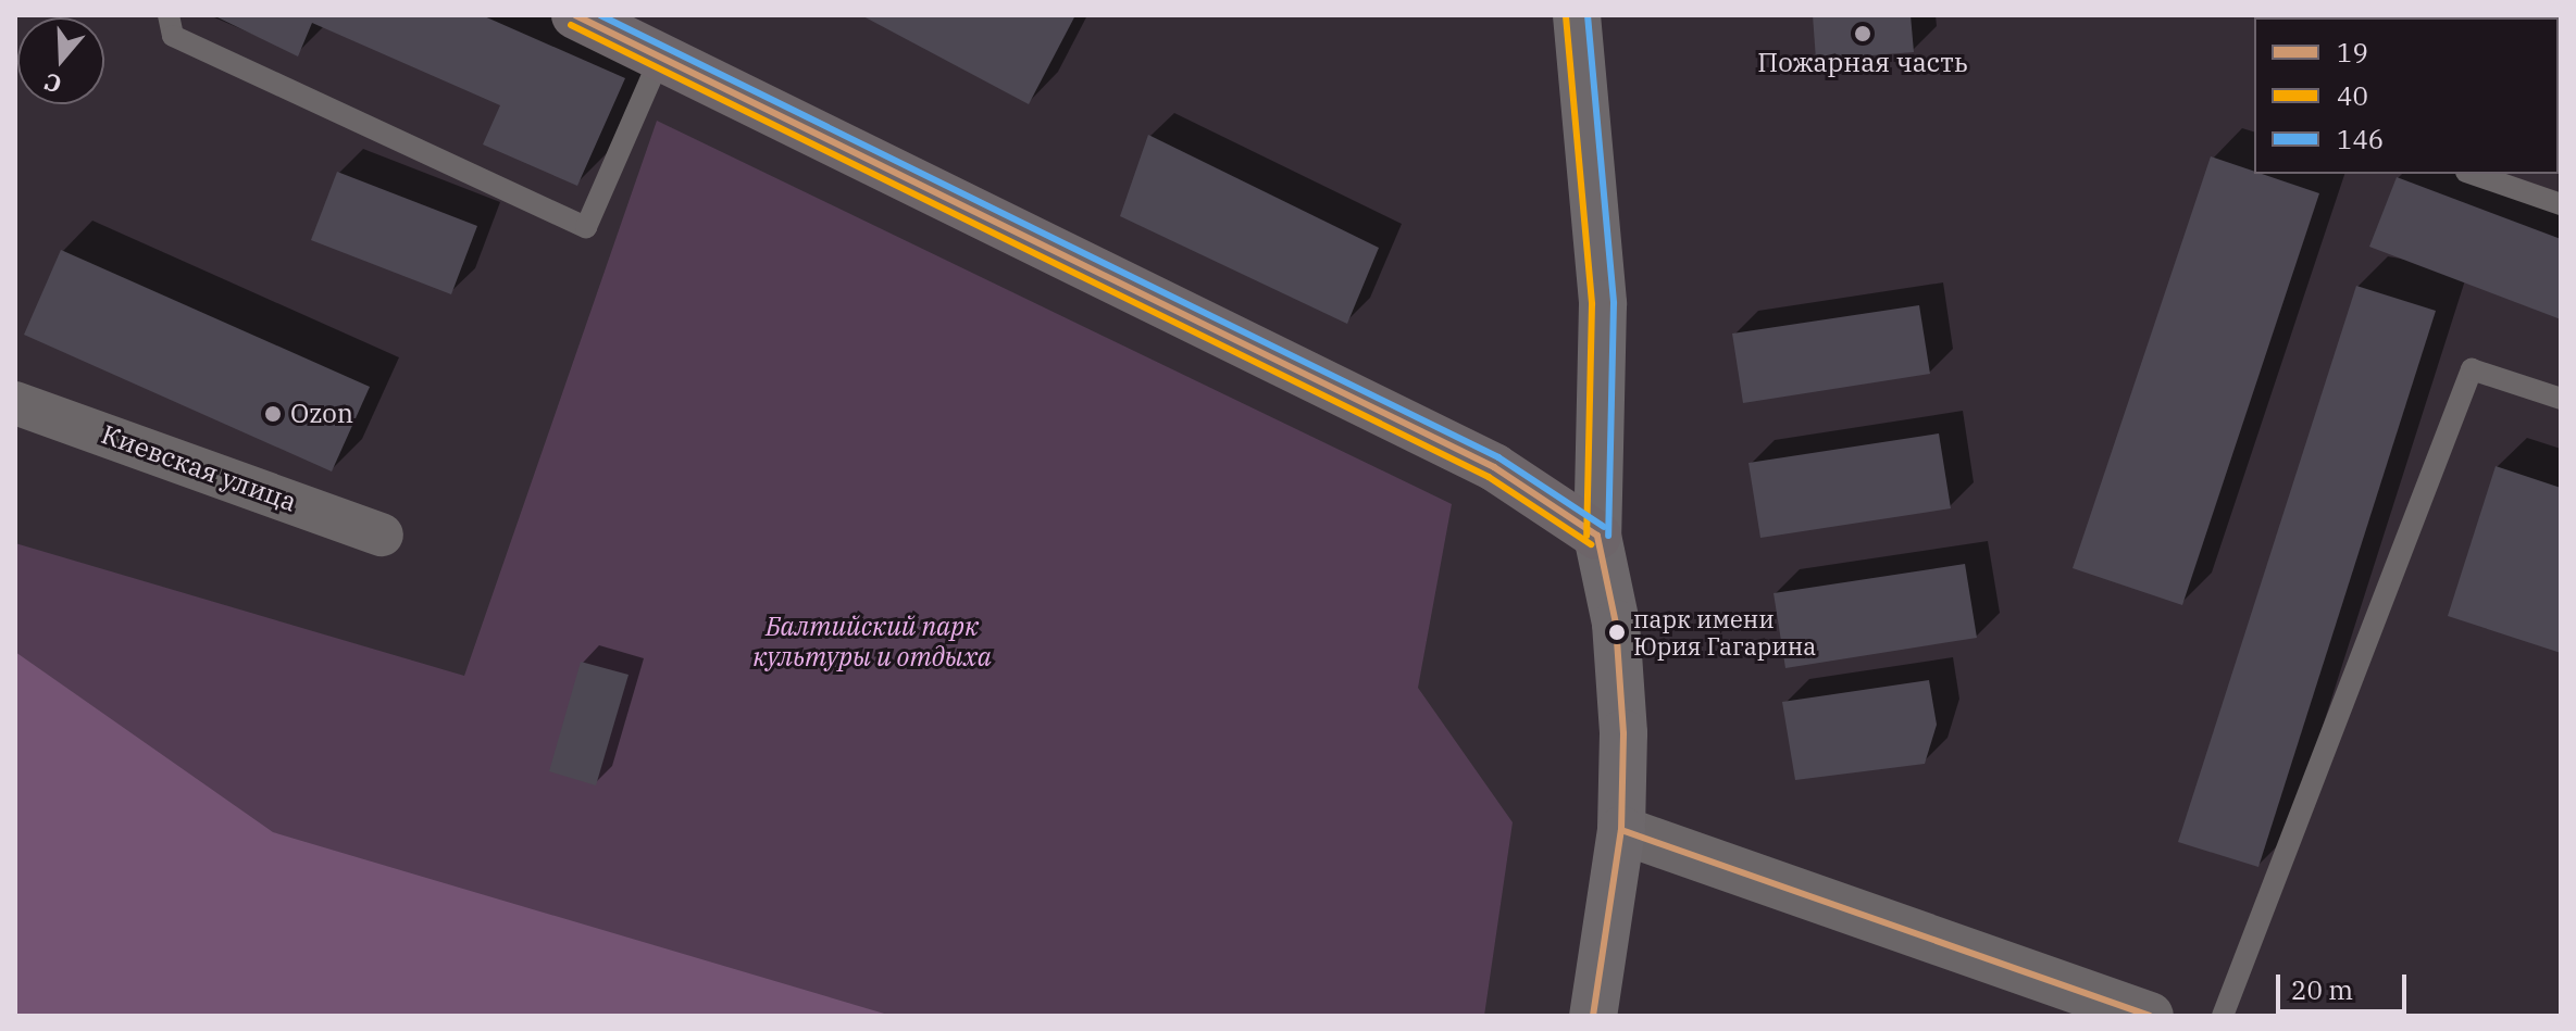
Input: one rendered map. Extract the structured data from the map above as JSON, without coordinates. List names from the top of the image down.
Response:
{
  "streets": {
    "street": ["Киевская улица"]
  },
  "parks": ["Балтийский парк культуры и отдыха"],
  "places": ["Пожарная часть", "Ozon", "парк имени Юрия Гагарина"],
  "lines": ["transit line 19", "transit line 146", "transit line 40"],
  "legend": ["19", "40", "146"],
  "scale_bar": "20 m",
  "north": "bottom"
}
